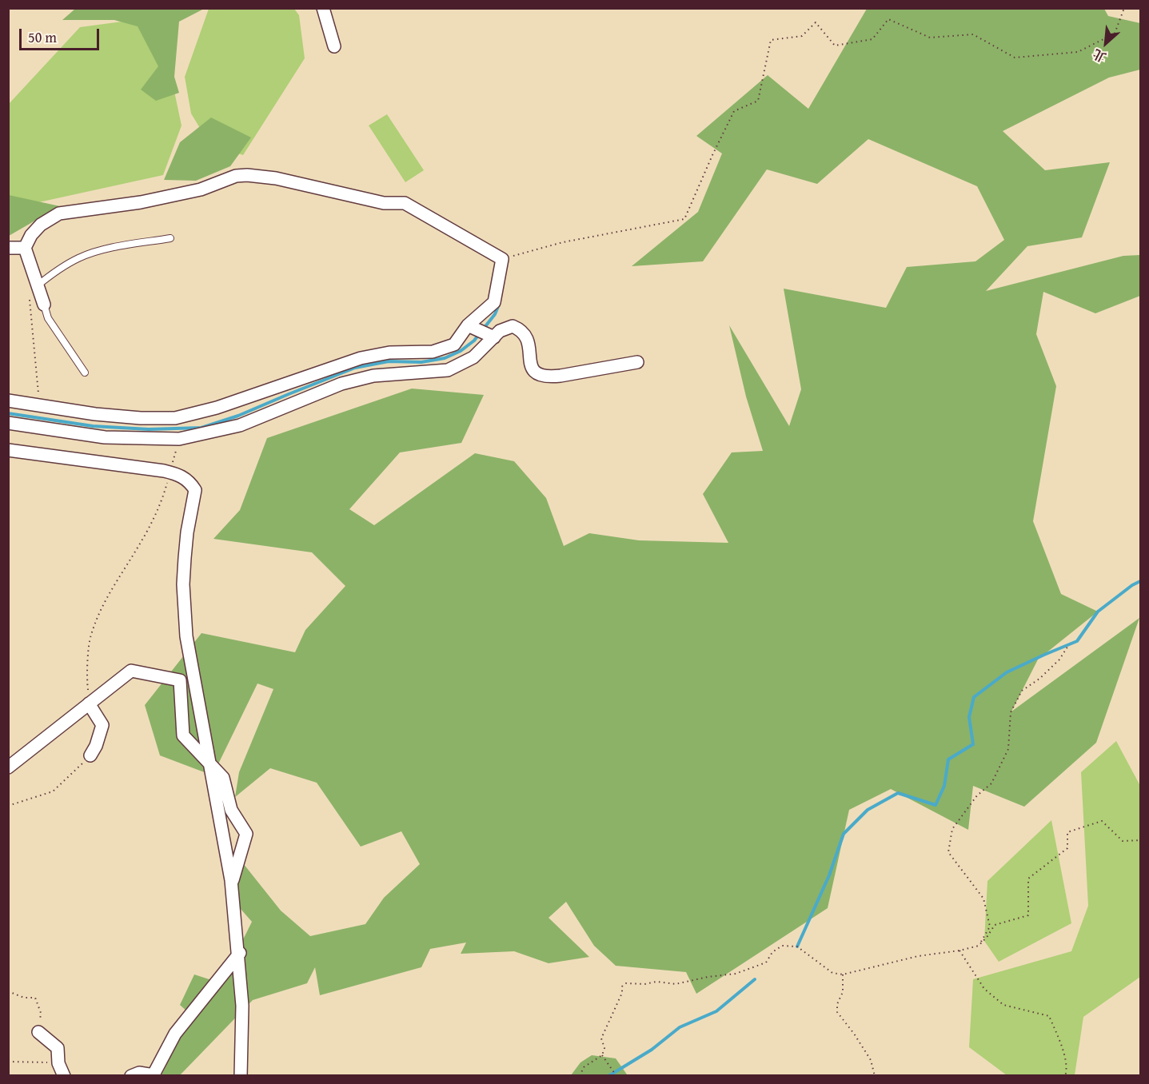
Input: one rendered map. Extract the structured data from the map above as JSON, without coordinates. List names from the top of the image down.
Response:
{
  "scale_bar": "50 m",
  "north": "bottom left"
}
